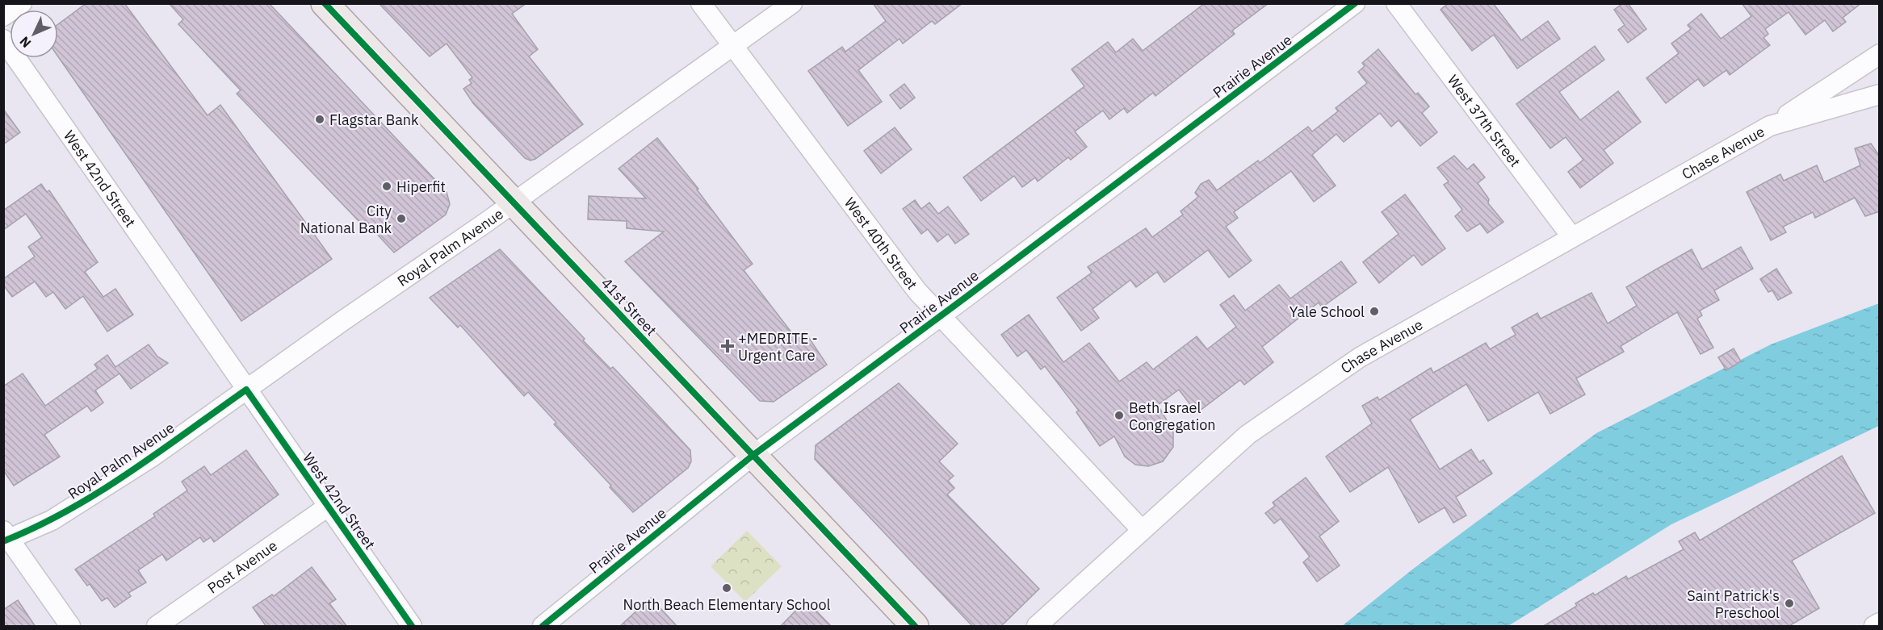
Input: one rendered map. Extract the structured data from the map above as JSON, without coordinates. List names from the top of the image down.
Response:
{
  "streets": {
    "main road": ["41st Street"],
    "street": [
      "Prairie Avenue",
      "West 37th Street",
      "Chase Avenue",
      "West 42nd Street",
      "West 40th Street",
      "Royal Palm Avenue",
      "Post Avenue"
    ]
  },
  "crossings": [
    ["Prairie Avenue", "West 40th Street"],
    ["Prairie Avenue", "41st Street"],
    ["West 37th Street", "Chase Avenue"],
    ["Chase Avenue", "West 40th Street"],
    ["West 42nd Street", "Royal Palm Avenue"],
    ["West 42nd Street", "Post Avenue"],
    ["West 40th Street", "Royal Palm Avenue"],
    ["Royal Palm Avenue", "41st Street"]
  ],
  "places": {
    "other": [
      "Flagstar Bank",
      "Hiperfit",
      "City National Bank",
      "Yale School",
      "Beth Israel Congregation",
      "North Beach Elementary School",
      "Saint Patrick's Preschool"
    ],
    "health": ["+MEDRITE - Urgent Care"]
  },
  "north": "bottom left"
}
